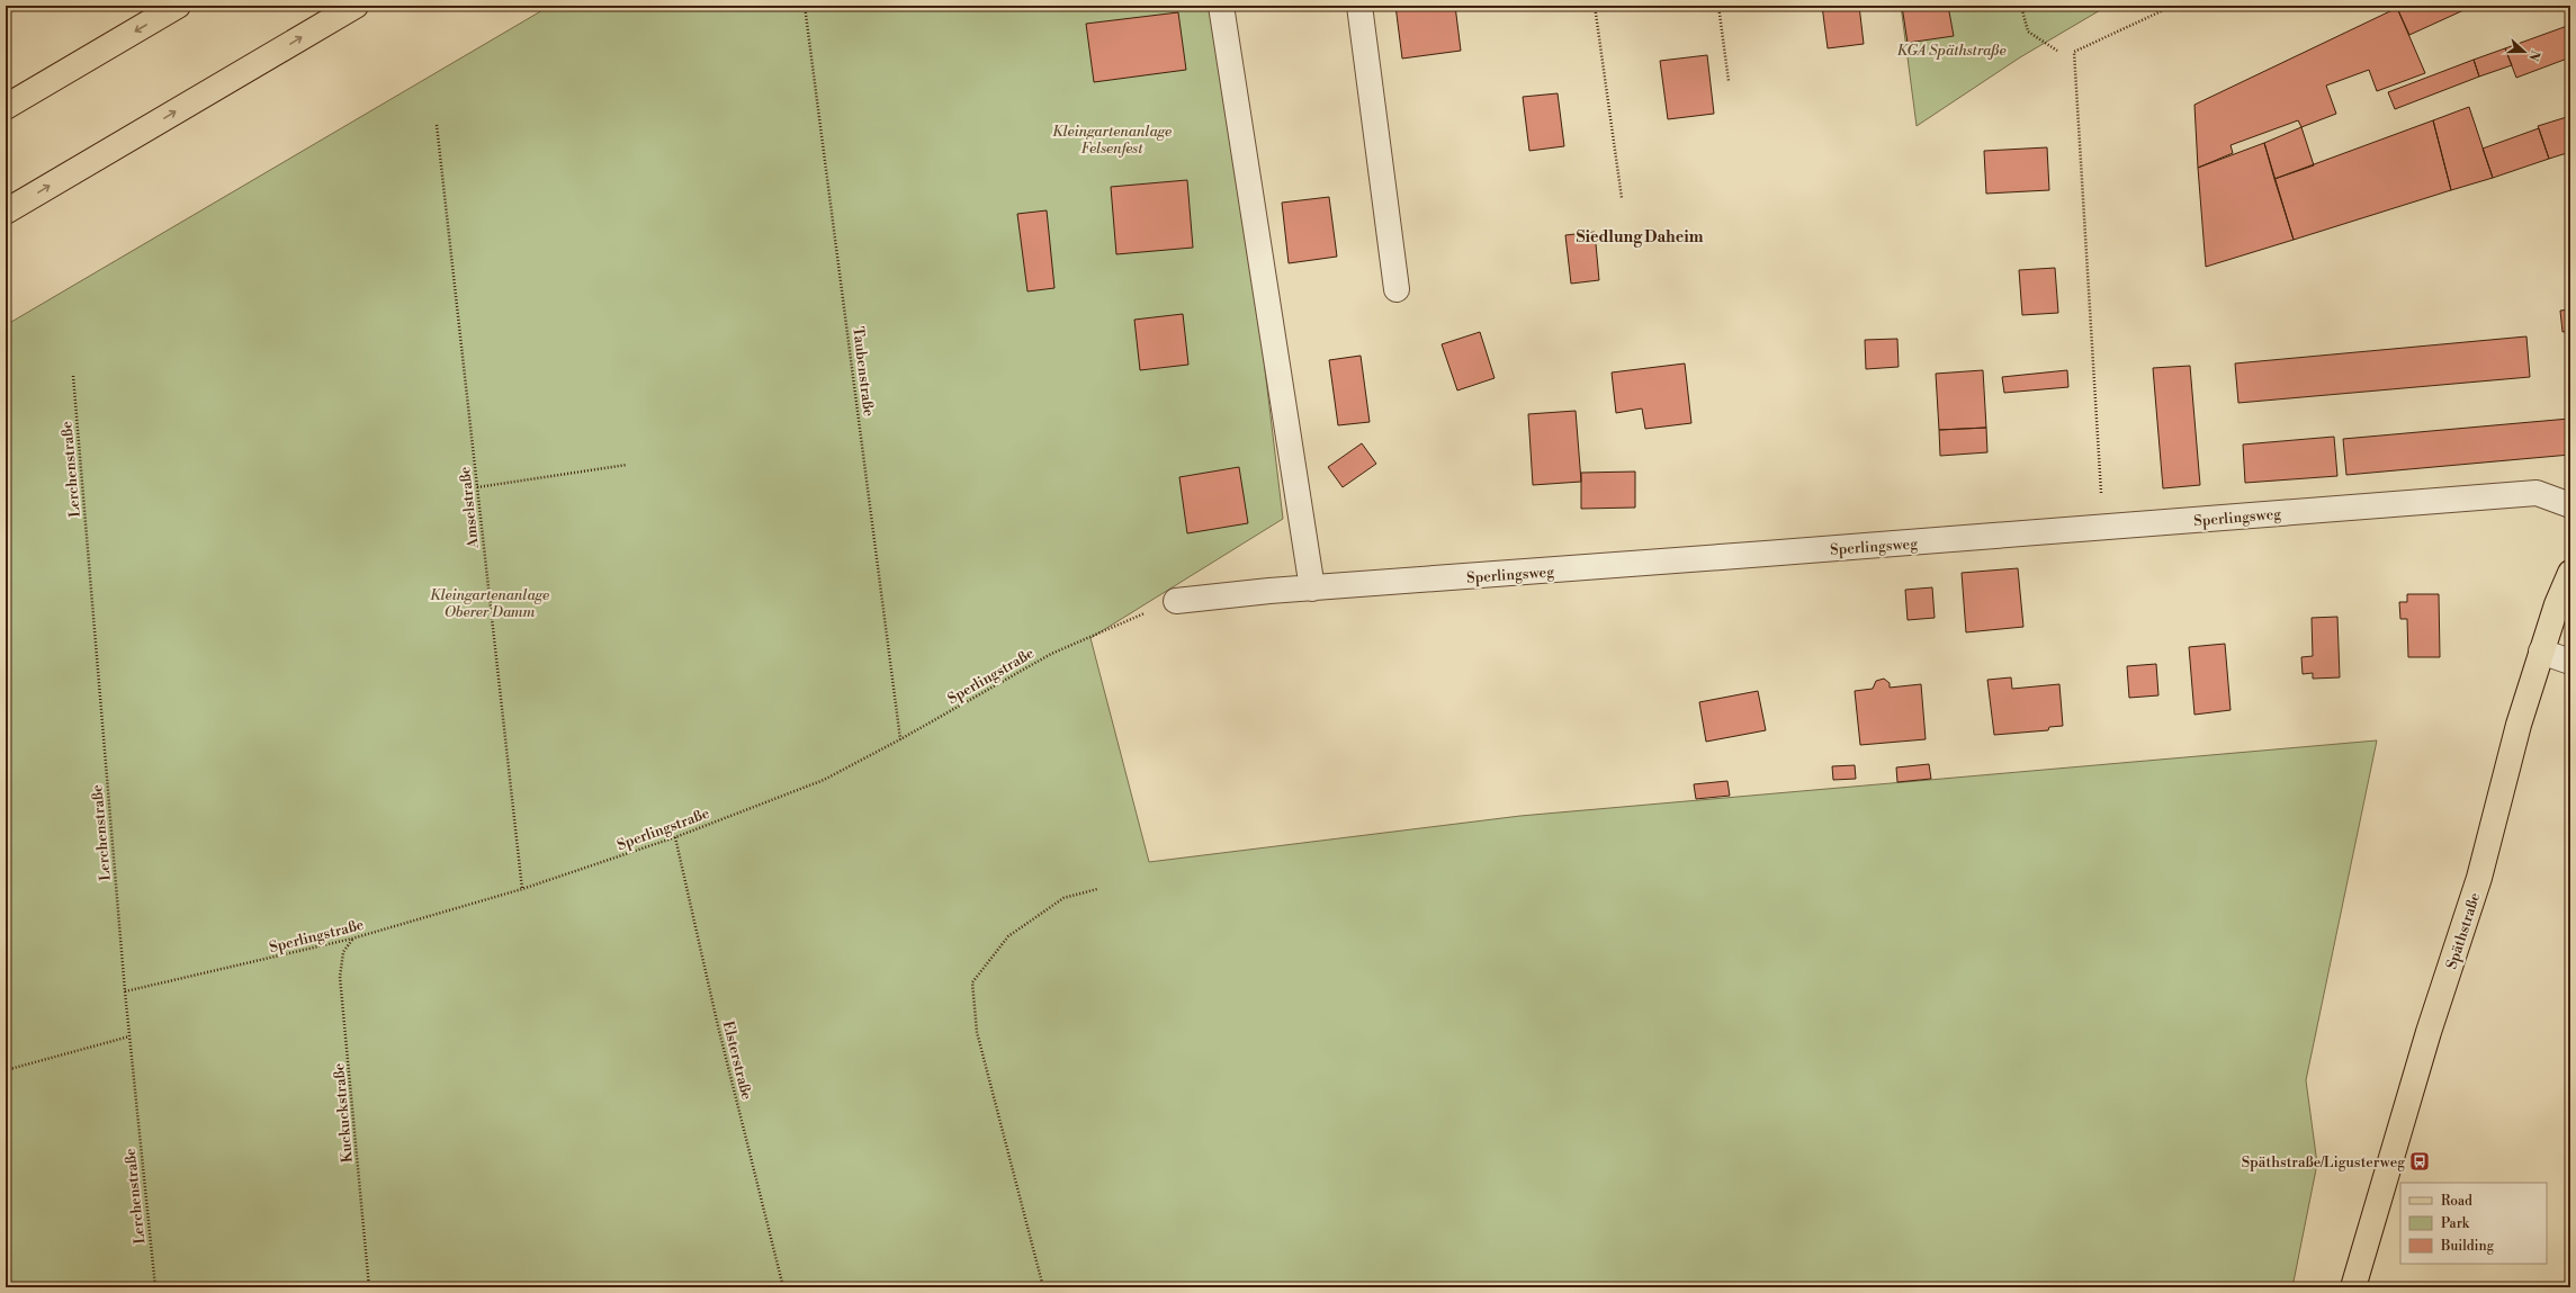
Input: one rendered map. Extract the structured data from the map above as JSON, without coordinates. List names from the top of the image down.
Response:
{
  "streets": {
    "main road": ["Späthstraße"],
    "lane": ["Sperlingsweg"],
    "path": [
      "Taubenstraße",
      "Lerchenstraße",
      "Amselstraße",
      "Sperlingstraße",
      "Elsterstraße",
      "Kuckuckstraße"
    ]
  },
  "crossings": [
    ["Taubenstraße", "Sperlingstraße"],
    ["Lerchenstraße", "Sperlingstraße"],
    ["Amselstraße", "Sperlingstraße"],
    ["Sperlingsweg", "Sperlingstraße"],
    ["Sperlingstraße", "Elsterstraße"],
    ["Sperlingstraße", "Kuckuckstraße"]
  ],
  "districts": ["Siedlung Daheim"],
  "parks": ["KGA Späthstraße", "Kleingartenanlage Felsenfest", "Kleingartenanlage Oberer Damm"],
  "places": {
    "bus stop": ["Späthstraße/Ligusterweg"]
  },
  "legend": ["Road", "Park", "Building"],
  "north": "right"
}
